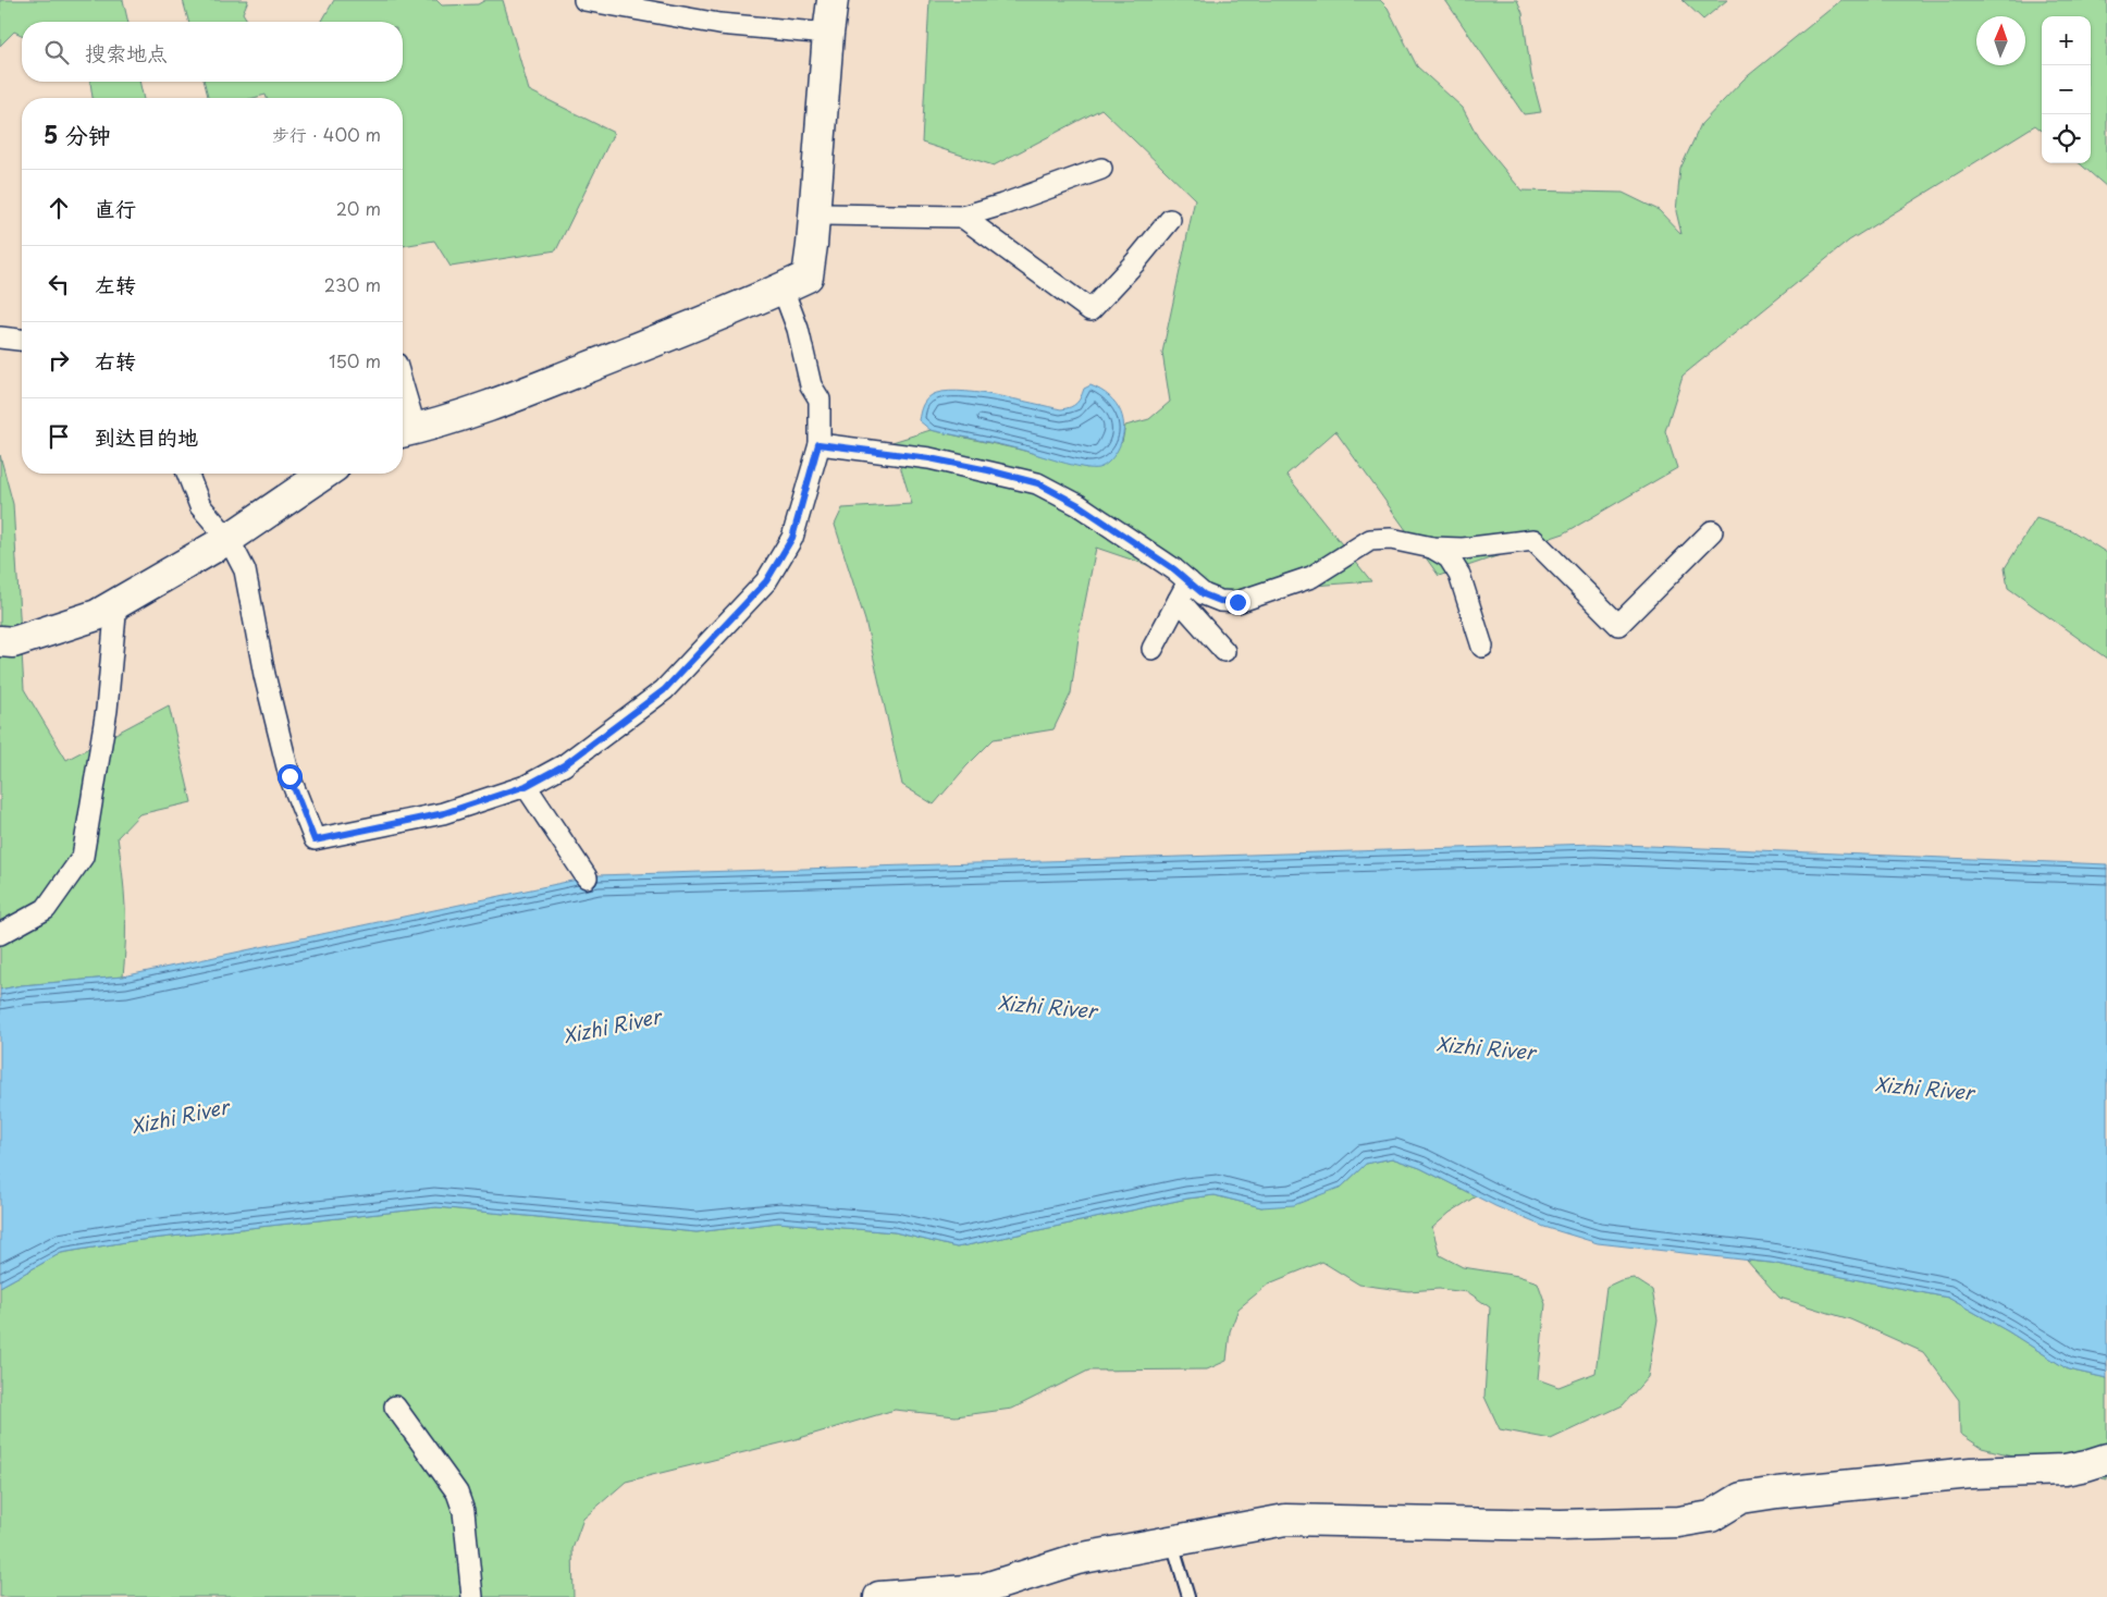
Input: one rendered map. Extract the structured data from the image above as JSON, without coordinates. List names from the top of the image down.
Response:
{
  "water": ["Xizhi River"],
  "north": "top",
  "page": {
    "map_buttons": ["+", "−"],
    "search": "搜索地点",
    "heading": ["5 分钟", "步行 · 400 m"],
    "list": [
      ["直行", "20 m"],
      ["左转", "230 m"],
      ["右转", "150 m"],
      "到达目的地"
    ]
  }
}
